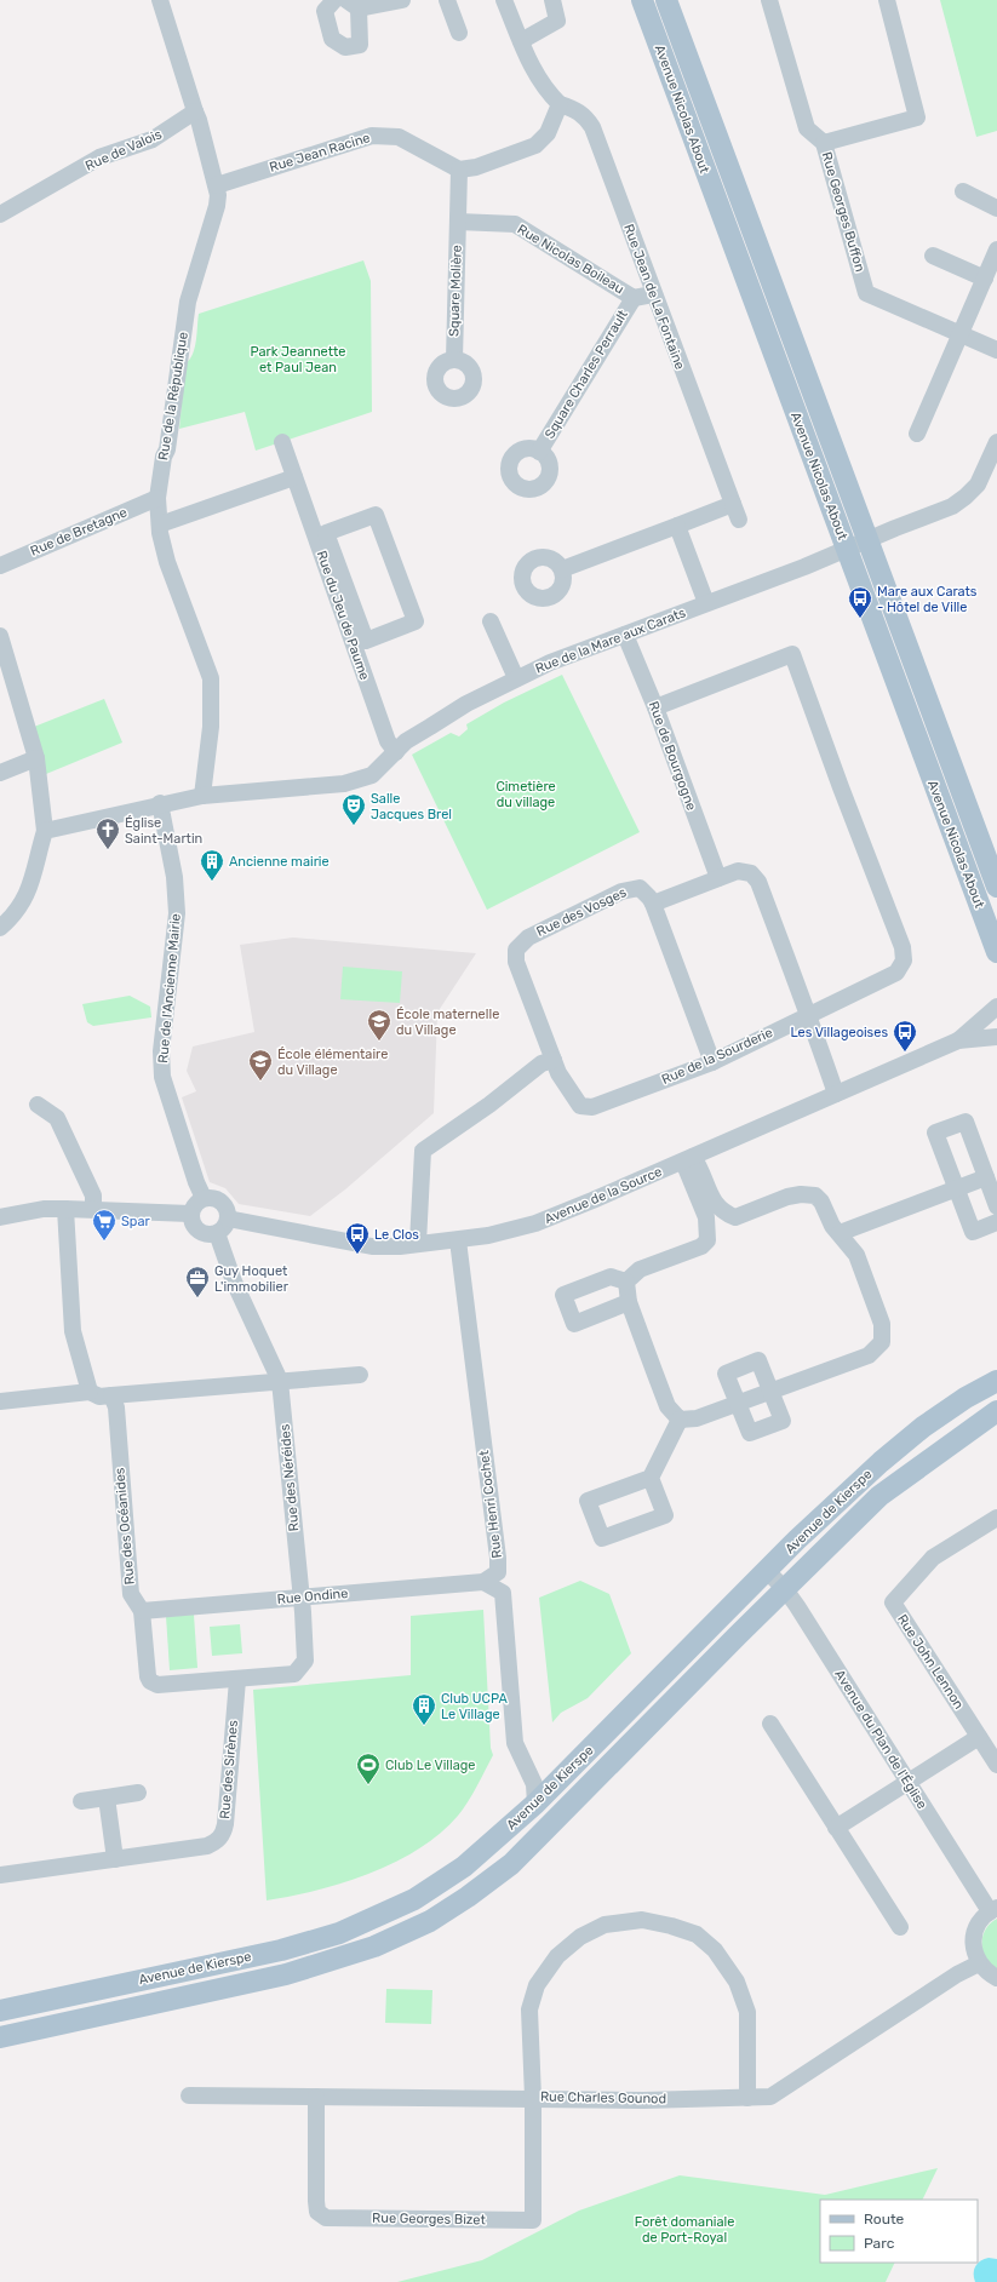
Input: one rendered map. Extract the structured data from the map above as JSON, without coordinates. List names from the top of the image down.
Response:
{
  "streets": {
    "main road": ["Avenue Nicolas About", "Avenue de Kierspe"],
    "street": [
      "Rue de Valois",
      "Rue Jean Racine",
      "Rue Georges Buffon",
      "Rue Nicolas Boileau",
      "Square Molière",
      "Rue Jean de La Fontaine",
      "Square Charles Perrault",
      "Rue de la République",
      "Rue de Bretagne",
      "Rue du Jeu de Paume",
      "Rue de la Mare aux Carats",
      "Rue de Bourgogne",
      "Rue des Vosges",
      "Rue de l'Ancienne Mairie",
      "Rue de la Sourderie",
      "Avenue de la Source",
      "Rue des Néréides",
      "Rue Henri Cochet",
      "Rue des Océanides",
      "Rue Ondine",
      "Rue John Lennon",
      "Avenue du Plan de l'Église",
      "Rue des Sirènes",
      "Rue Charles Gounod",
      "Rue Georges Bizet"
    ]
  },
  "crossings": [
    ["Avenue Nicolas About", "Rue de la Mare aux Carats"],
    ["Rue de Valois", "Rue de la République"],
    ["Rue Jean Racine", "Square Molière"],
    ["Rue Jean Racine", "Rue de la République"],
    ["Rue Nicolas Boileau", "Square Molière"],
    ["Rue Nicolas Boileau", "Rue Jean de La Fontaine"],
    ["Rue Nicolas Boileau", "Square Charles Perrault"],
    ["Rue de la République", "Rue de Bretagne"],
    ["Rue de la République", "Rue de la Mare aux Carats"],
    ["Rue du Jeu de Paume", "Rue de la Mare aux Carats"],
    ["Rue de la Mare aux Carats", "Rue de Bourgogne"],
    ["Rue de la Mare aux Carats", "Rue de l'Ancienne Mairie"],
    ["Rue de Bourgogne", "Rue de la Sourderie"],
    ["Rue des Vosges", "Rue de la Sourderie"],
    ["Rue de l'Ancienne Mairie", "Avenue de la Source"],
    ["Rue de l'Ancienne Mairie", "Rue des Néréides"],
    ["Avenue de la Source", "Rue des Néréides"],
    ["Avenue de la Source", "Rue Henri Cochet"],
    ["Rue des Néréides", "Rue des Océanides"],
    ["Rue des Néréides", "Rue Ondine"],
    ["Rue des Néréides", "Rue des Sirènes"],
    ["Rue Henri Cochet", "Rue Ondine"],
    ["Avenue de Kierspe", "Avenue du Plan de l'Église"],
    ["Rue des Océanides", "Rue Ondine"],
    ["Rue des Océanides", "Rue des Sirènes"],
    ["Rue Charles Gounod", "Rue Georges Bizet"]
  ],
  "parks": ["Park Jeannette et Paul Jean", "Cimetière du village", "Forêt domaniale de Port-Royal"],
  "places": {
    "bus stop": ["Mare aux Carats - Hôtel de Ville", "Les Villageoises", "Le Clos"],
    "theatre": ["Salle Jacques Brel"],
    "church": ["Église Saint-Martin"],
    "building": ["Ancienne mairie", "Club UCPA Le Village"],
    "school or university": ["École maternelle du Village", "École élémentaire du Village"],
    "supermarket": ["Spar"],
    "office": ["Guy Hoquet L'immobilier"],
    "sports": ["Club Le Village"]
  },
  "legend": ["Route", "Parc"]
}
